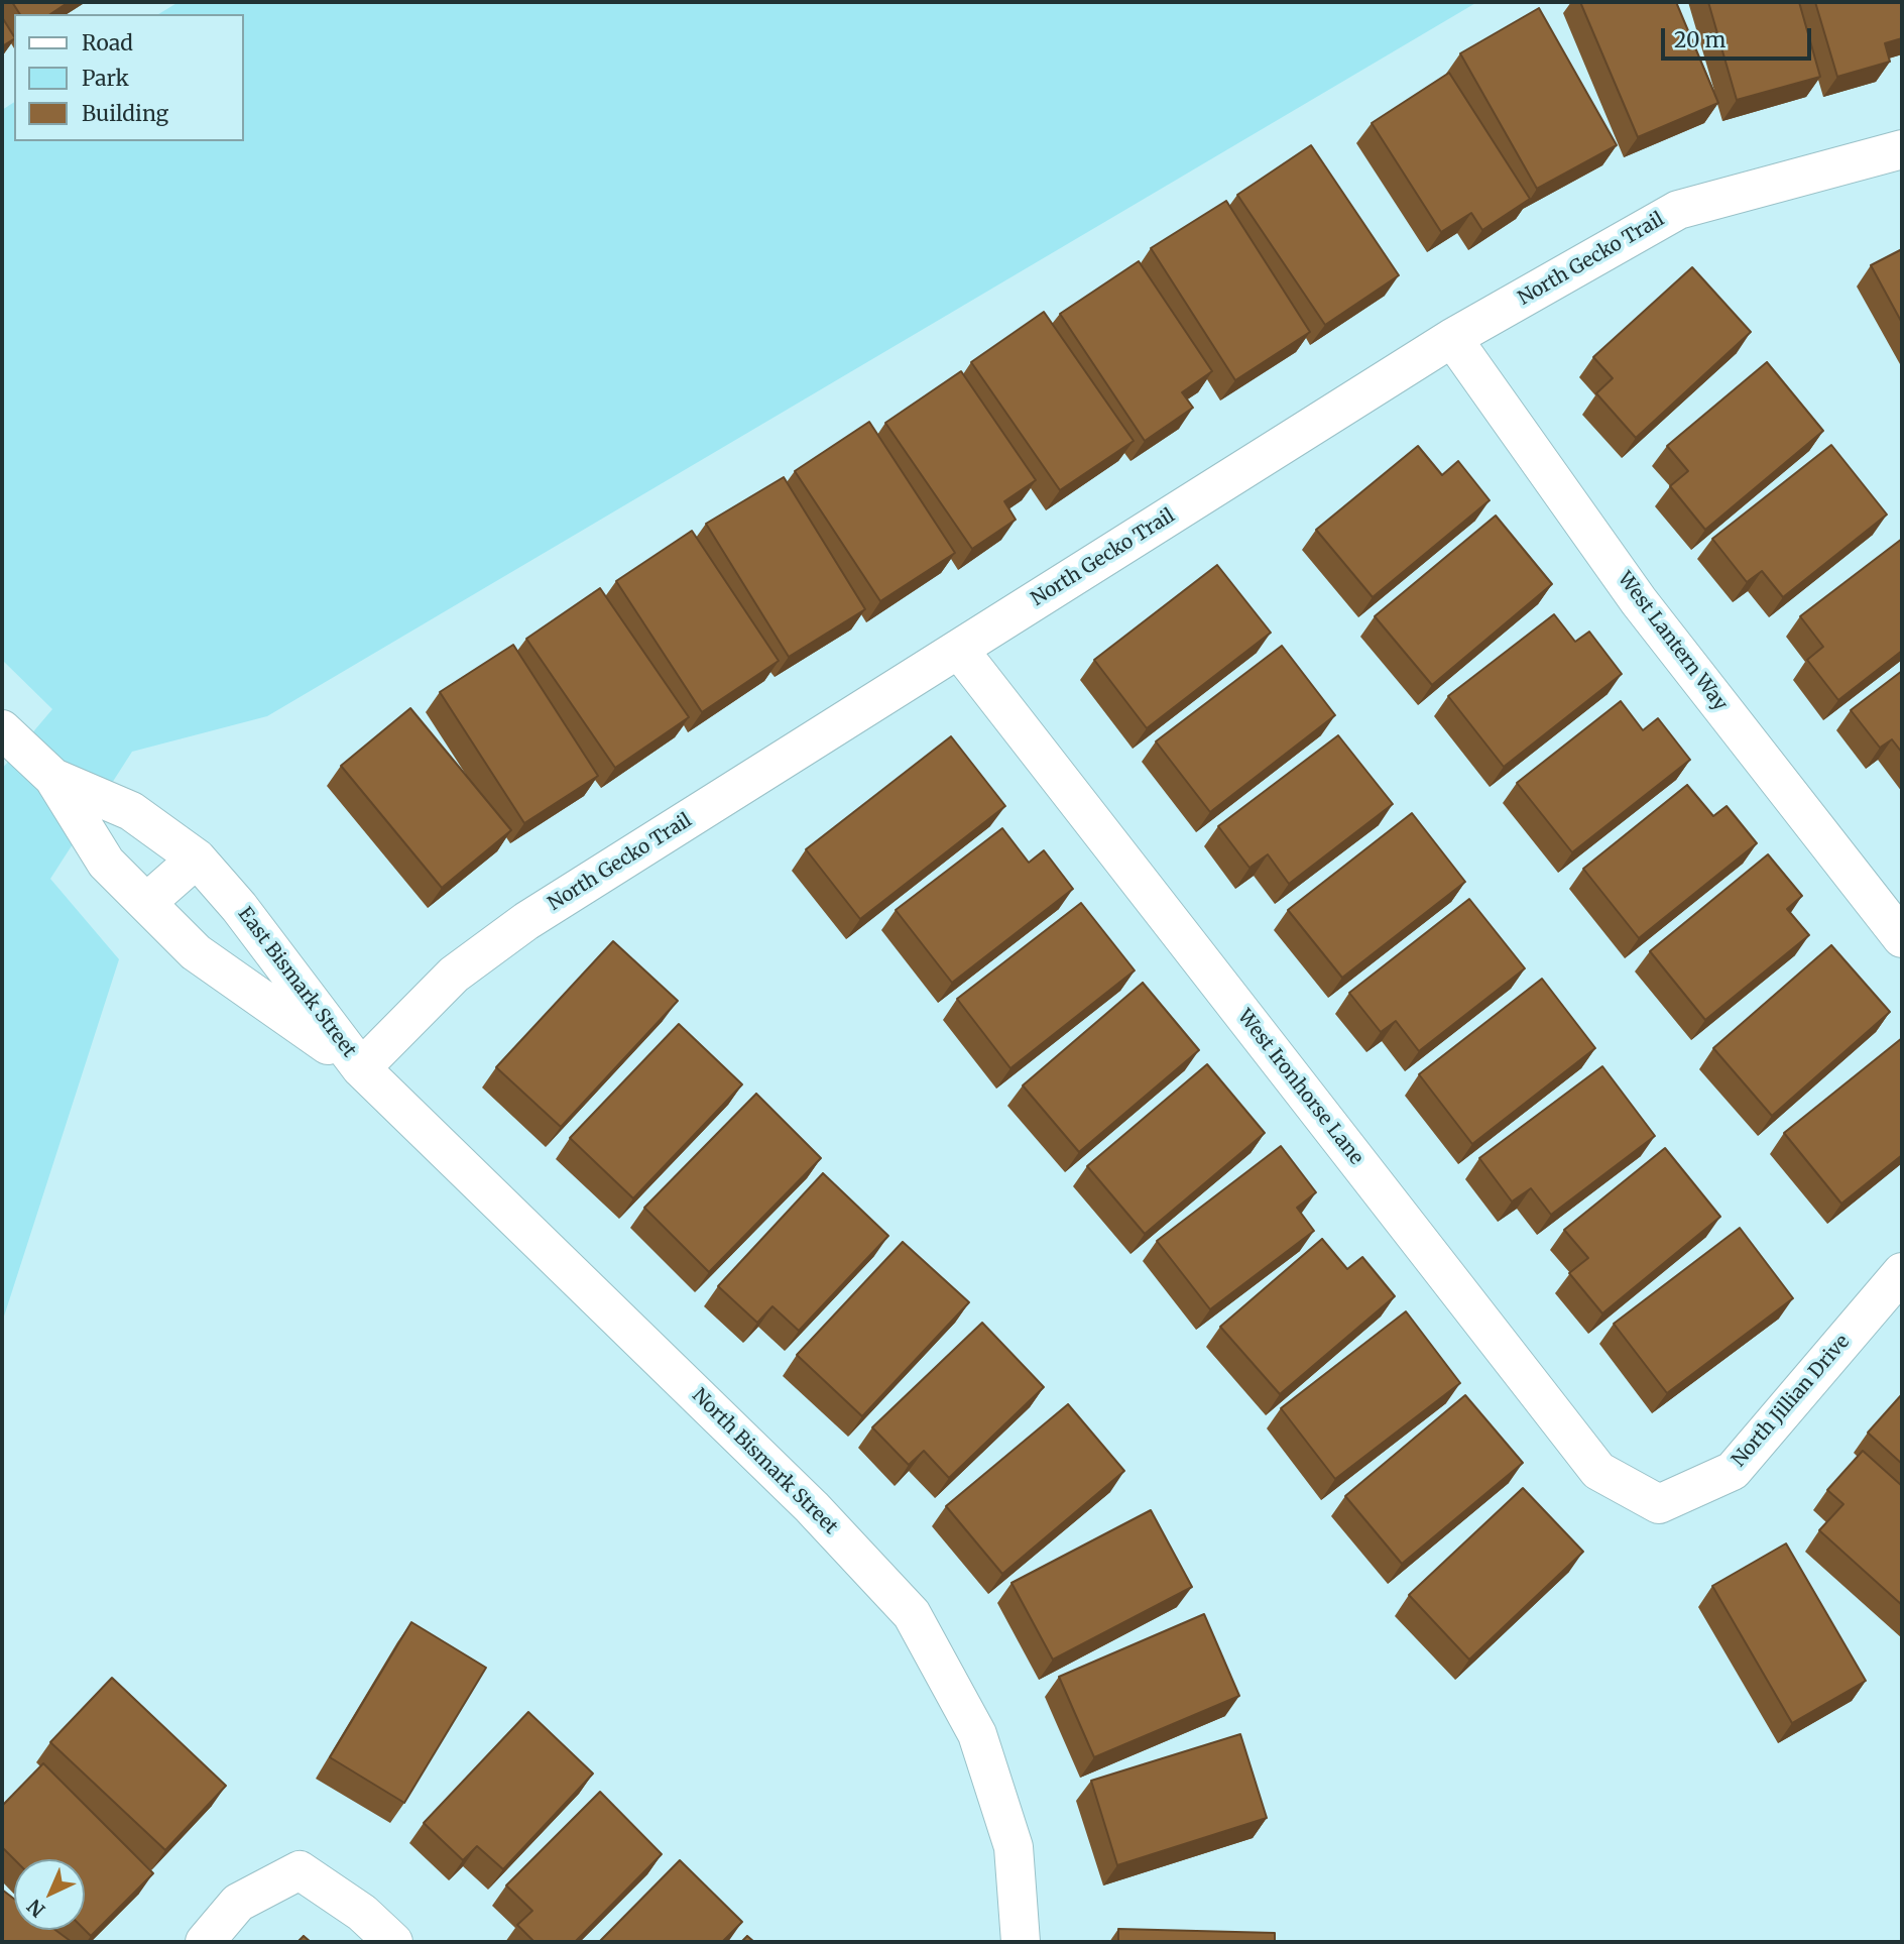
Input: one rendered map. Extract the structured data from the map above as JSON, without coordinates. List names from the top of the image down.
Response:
{
  "streets": {
    "street": [
      "North Gecko Trail",
      "West Lantern Way",
      "East Bismark Street",
      "West Ironhorse Lane",
      "North Jillian Drive",
      "North Bismark Street"
    ]
  },
  "crossings": [
    ["North Gecko Trail", "West Lantern Way"],
    ["North Gecko Trail", "East Bismark Street"],
    ["North Gecko Trail", "West Ironhorse Lane"],
    ["North Gecko Trail", "North Bismark Street"],
    ["East Bismark Street", "North Bismark Street"],
    ["West Ironhorse Lane", "North Jillian Drive"]
  ],
  "legend": ["Road", "Park", "Building"],
  "scale_bar": "20 m",
  "north": "bottom left"
}
